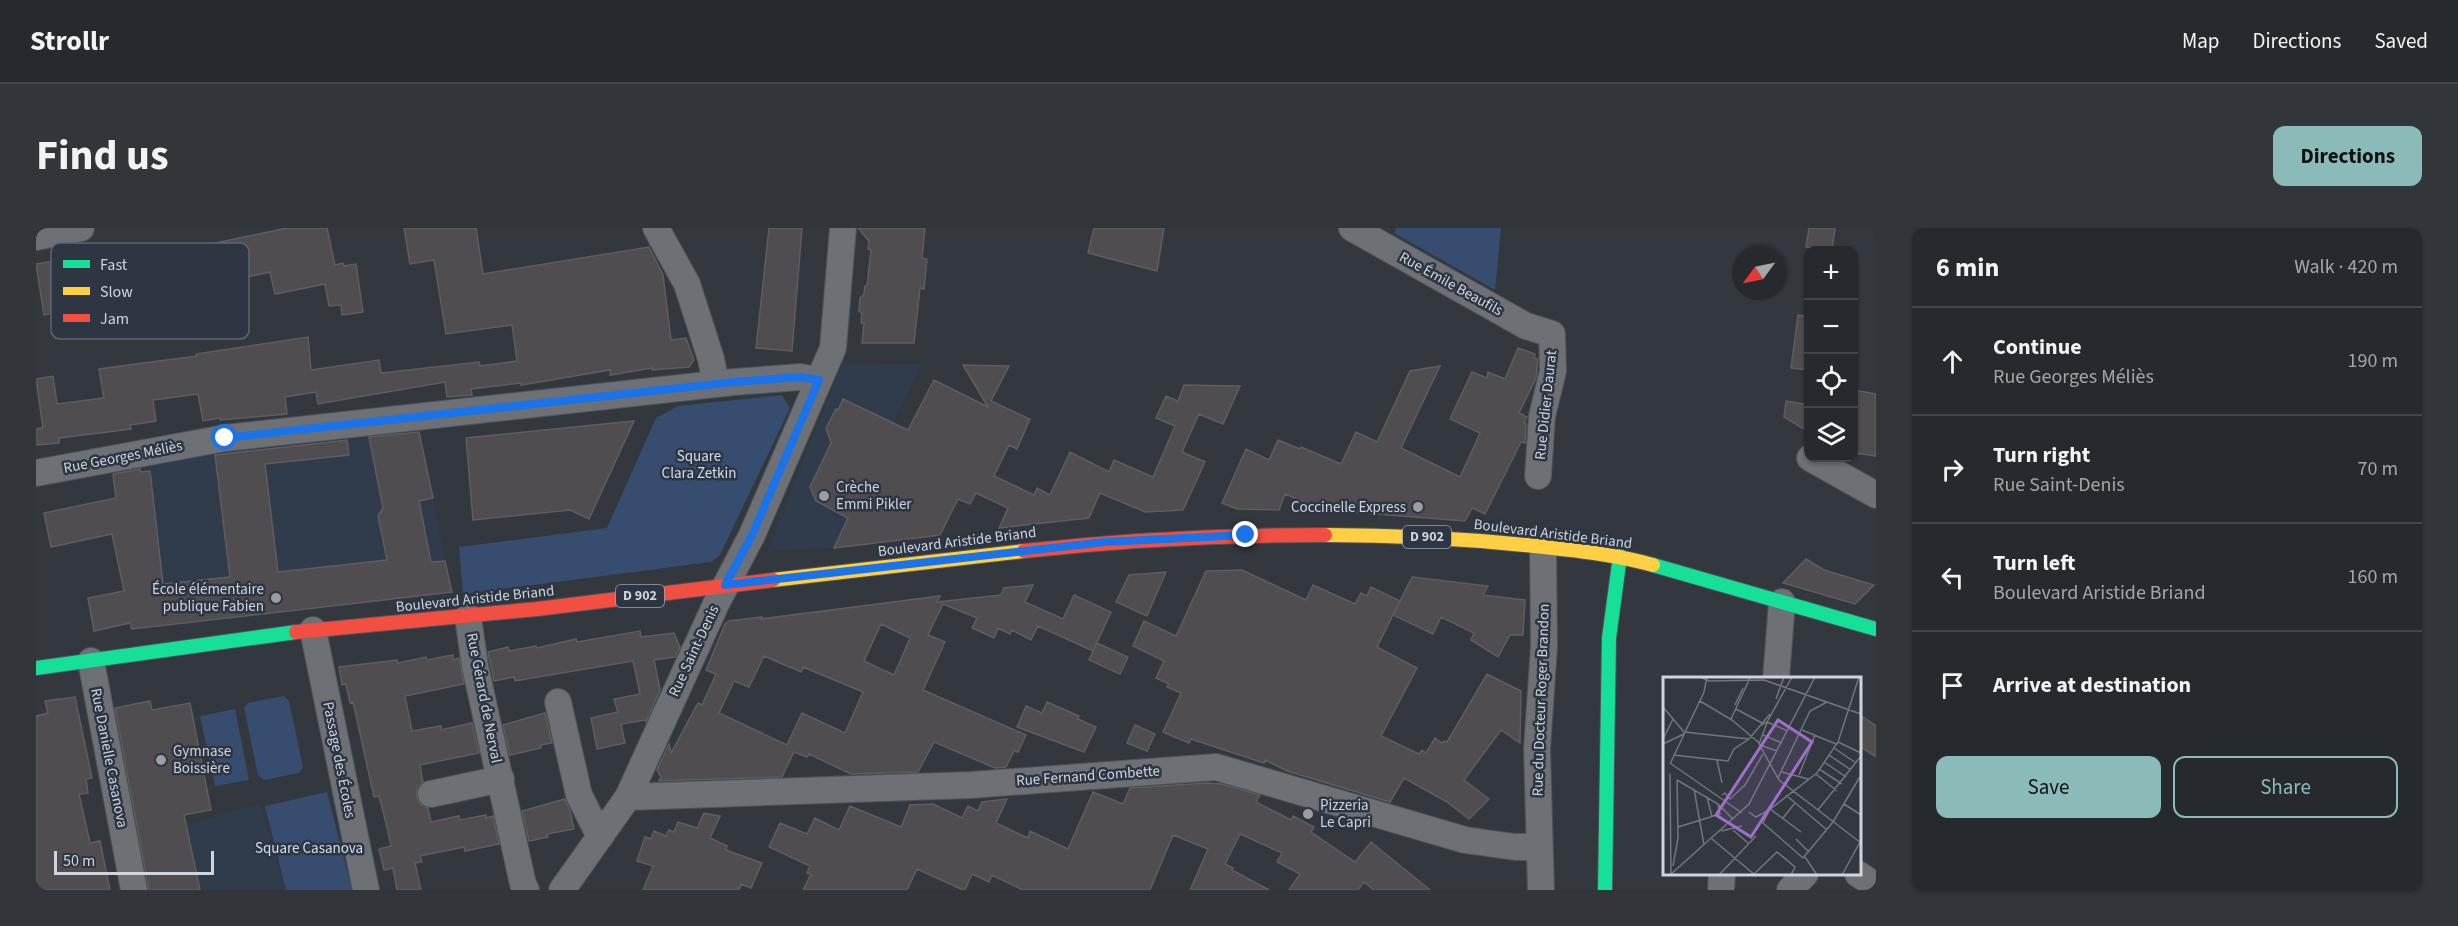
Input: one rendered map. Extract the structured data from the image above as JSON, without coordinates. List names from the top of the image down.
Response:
{
  "streets": {
    "main road": ["Boulevard Aristide Briand", "D 902"],
    "street": [
      "Rue Émile Beaufils",
      "Rue Didier Daurat",
      "Rue Georges Méliès",
      "Rue Saint-Denis",
      "Rue Gérard de Nerval",
      "Rue du Docteur Roger Brandon",
      "Rue Danielle Casanova",
      "Passage des Écoles",
      "Rue Fernand Combette"
    ]
  },
  "crossings": [
    ["Rue Émile Beaufils", "Rue Didier Daurat"],
    ["Rue Georges Méliès", "Rue Saint-Denis"],
    ["Boulevard Aristide Briand", "Rue Saint-Denis"],
    ["Boulevard Aristide Briand", "Rue Gérard de Nerval"],
    ["Boulevard Aristide Briand", "Rue du Docteur Roger Brandon"],
    ["Boulevard Aristide Briand", "Rue Danielle Casanova"],
    ["Boulevard Aristide Briand", "Passage des Écoles"],
    ["Rue Saint-Denis", "Rue Fernand Combette"],
    ["Rue du Docteur Roger Brandon", "Rue Fernand Combette"]
  ],
  "parks": ["Square Clara Zetkin", "Square Casanova"],
  "places": [
    "Crèche Emmi Pikler",
    "Coccinelle Express",
    "École élémentaire publique Fabien",
    "Gymnase Boissière",
    "Pizzeria Le Capri"
  ],
  "legend": ["Fast", "Slow", "Jam"],
  "scale_bar": "50 m",
  "north": "bottom left",
  "page": {
    "header": "Strollr",
    "nav": ["Map", "Directions", "Saved"],
    "title": "Find us",
    "buttons": [
      "Directions",
      ["Save", "Share"]
    ],
    "heading": ["6 min", "Walk · 420 m"],
    "map_buttons": ["+", "−"],
    "list": [
      ["Continue", "Rue Georges Méliès", "190 m"],
      ["Turn right", "Rue Saint-Denis", "70 m"],
      ["Turn left", "Boulevard Aristide Briand", "160 m"],
      "Arrive at destination"
    ],
    "scale": "50 m"
  }
}
